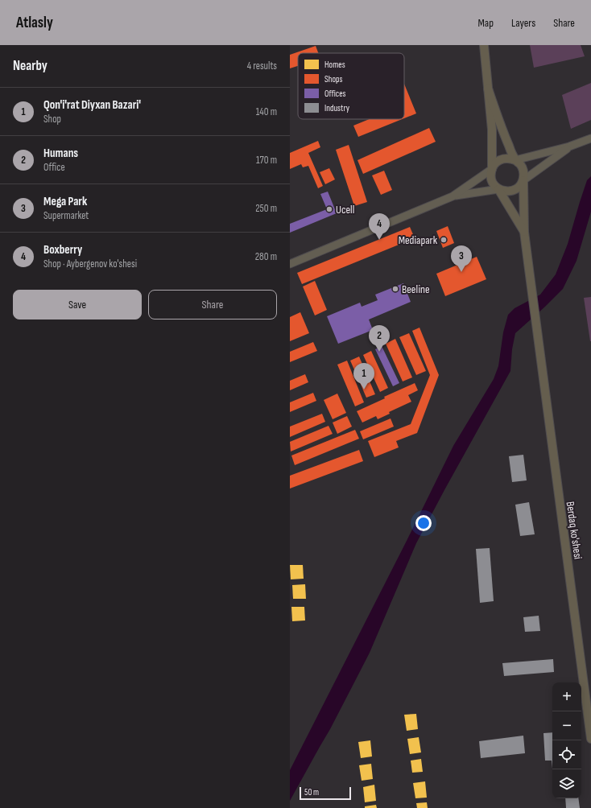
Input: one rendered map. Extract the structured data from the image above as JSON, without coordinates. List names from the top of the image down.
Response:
{
  "streets": {
    "main road": ["Berdaq ko'shesi"]
  },
  "places": ["Ucell", "Mediapark", "Beeline"],
  "legend": [
    "Homes",
    "Shops",
    "Offices",
    "Industry"
  ],
  "scale_bar": "50 m",
  "page": {
    "header": "Atlasly",
    "nav": ["Map", "Layers", "Share"],
    "heading": ["Nearby", "4 results"],
    "list": [
      {
        "mark": "1",
        "name": "Qon'i'rat Diyxan Bazari'",
        "note": "Shop",
        "value": "140 m"
      },
      {
        "mark": "2",
        "name": "Humans",
        "note": "Office",
        "value": "170 m"
      },
      {
        "mark": "3",
        "name": "Mega Park",
        "note": "Supermarket",
        "value": "250 m"
      },
      {
        "mark": "4",
        "name": "Boxberry",
        "note": "Shop · Aybergenov ko'shesi",
        "value": "280 m"
      }
    ],
    "pins": [
      "4",
      "3",
      "2",
      "1"
    ],
    "buttons": ["Save", "Share"],
    "map_buttons": ["+", "−"],
    "scale": "50 m"
  }
}
